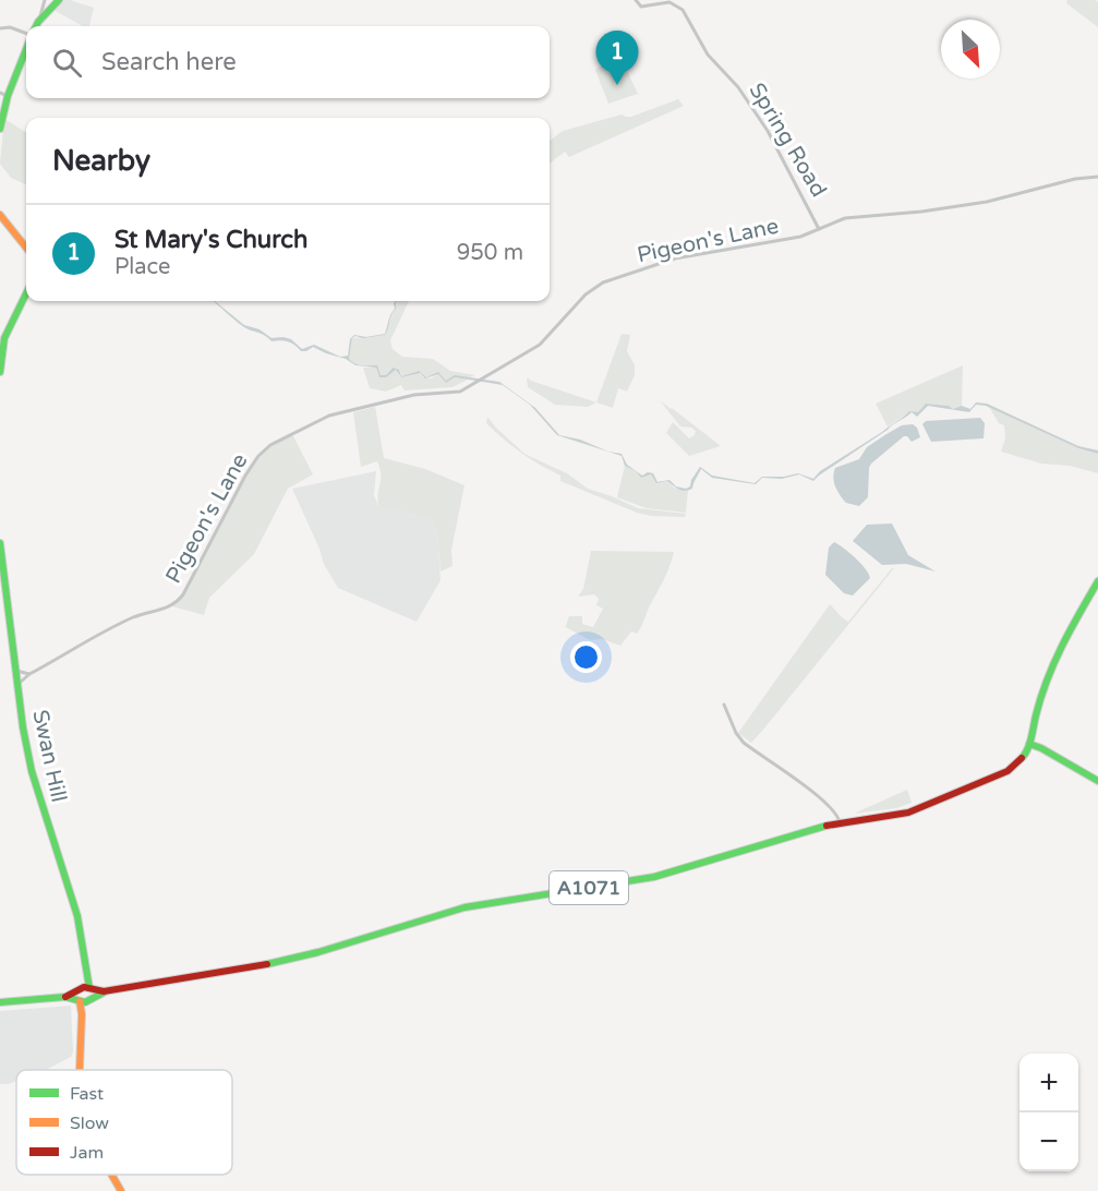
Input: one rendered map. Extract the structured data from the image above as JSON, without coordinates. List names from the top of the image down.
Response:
{
  "streets": {
    "main road": ["Swan Hill", "A1071"],
    "street": ["Spring Road", "Pigeon's Lane"]
  },
  "crossings": [
    ["Spring Road", "Pigeon's Lane"],
    ["Pigeon's Lane", "Swan Hill"],
    ["Swan Hill", "A1071"]
  ],
  "legend": ["Fast", "Slow", "Jam"],
  "north": "bottom right",
  "page": {
    "search": "Search here",
    "pins": "1",
    "heading": "Nearby",
    "list": [
      {
        "mark": "1",
        "name": "St Mary's Church",
        "note": "Place",
        "value": "950 m"
      }
    ],
    "map_buttons": ["+", "−"]
  }
}
